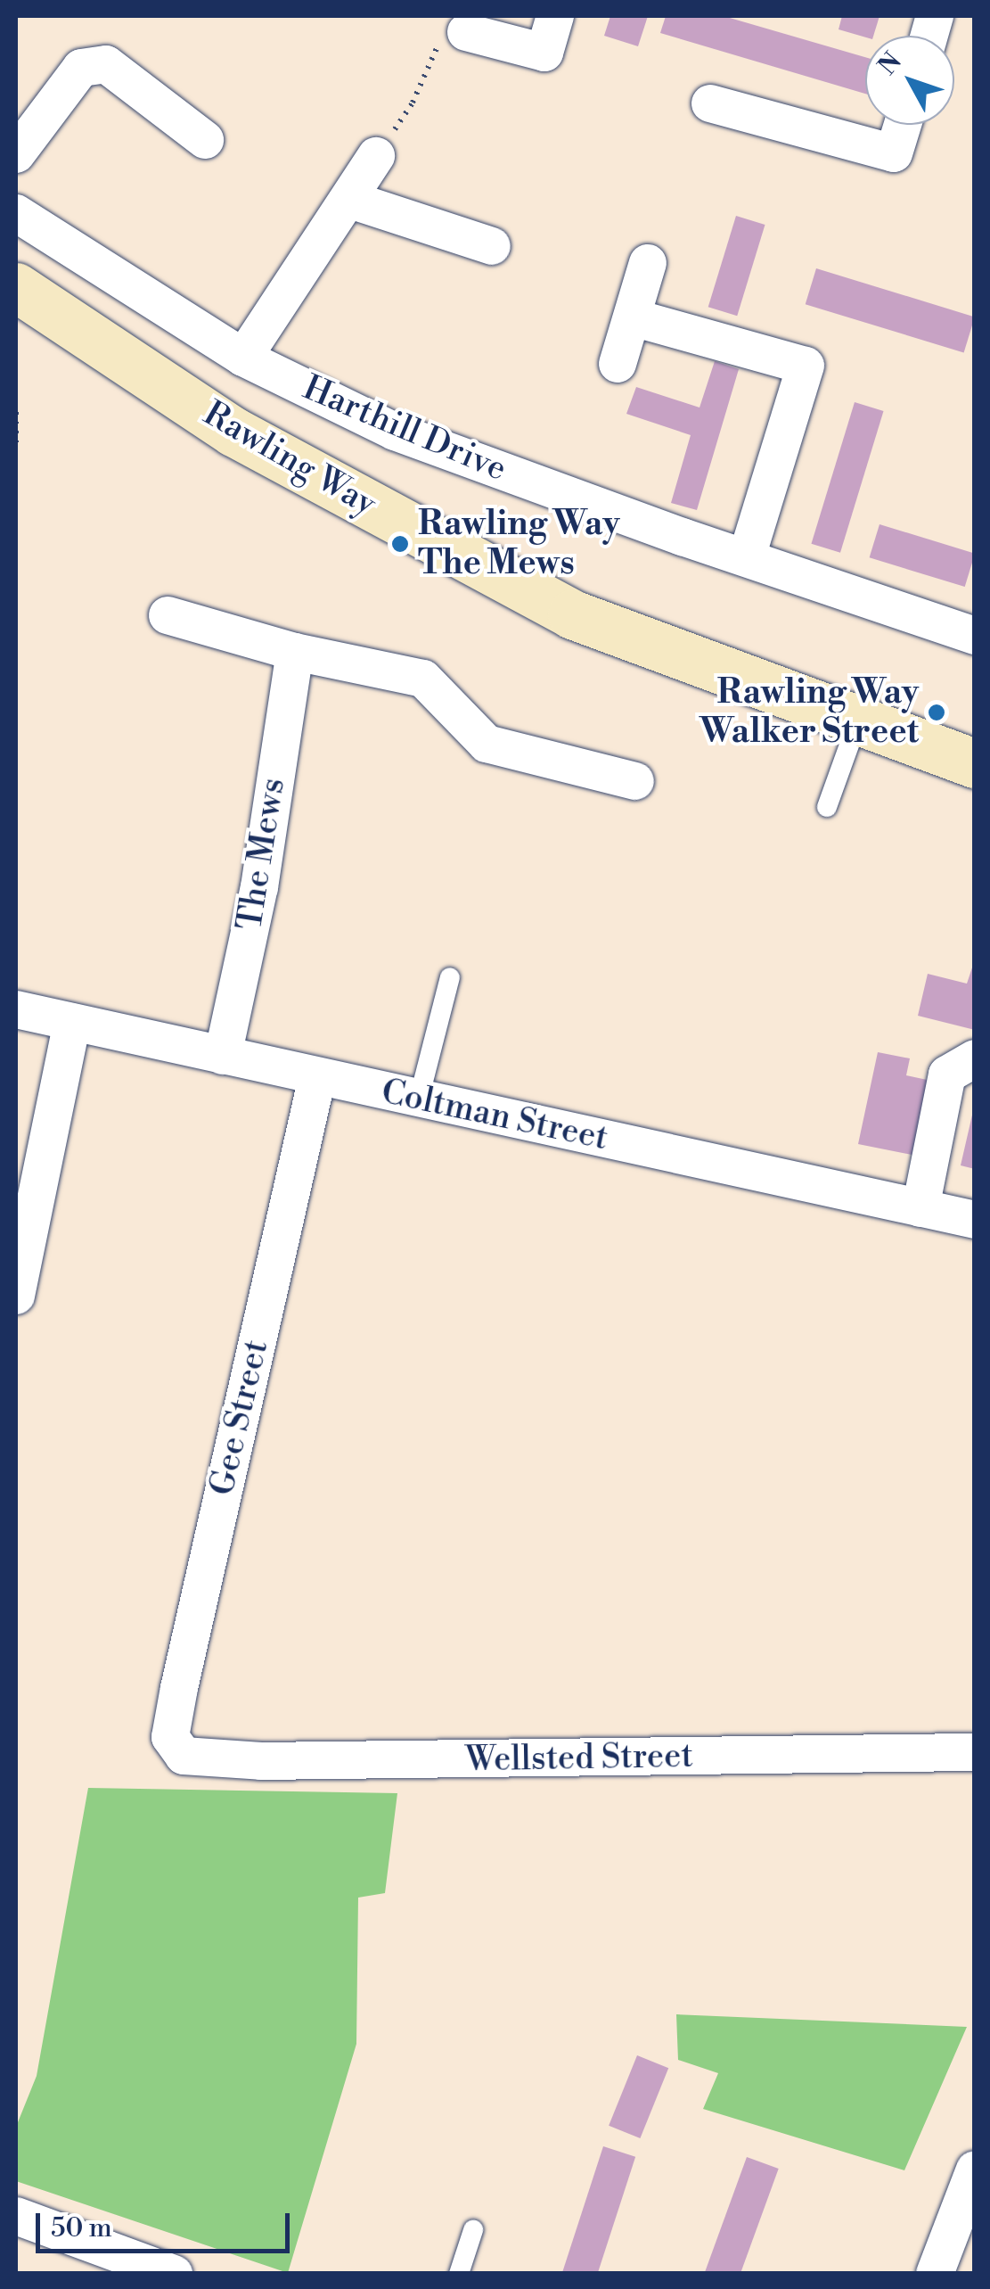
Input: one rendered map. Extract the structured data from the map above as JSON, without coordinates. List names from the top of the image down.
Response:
{
  "streets": {
    "street": [
      "Harthill Drive",
      "Rawling Way",
      "The Mews",
      "Coltman Street",
      "Gee Street",
      "Wellsted Street"
    ]
  },
  "crossings": [
    ["The Mews", "Coltman Street"],
    ["Coltman Street", "Gee Street"],
    ["Gee Street", "Wellsted Street"]
  ],
  "places": ["Rawling Way The Mews", "Rawling Way Walker Street"],
  "scale_bar": "50 m",
  "north": "top left"
}
